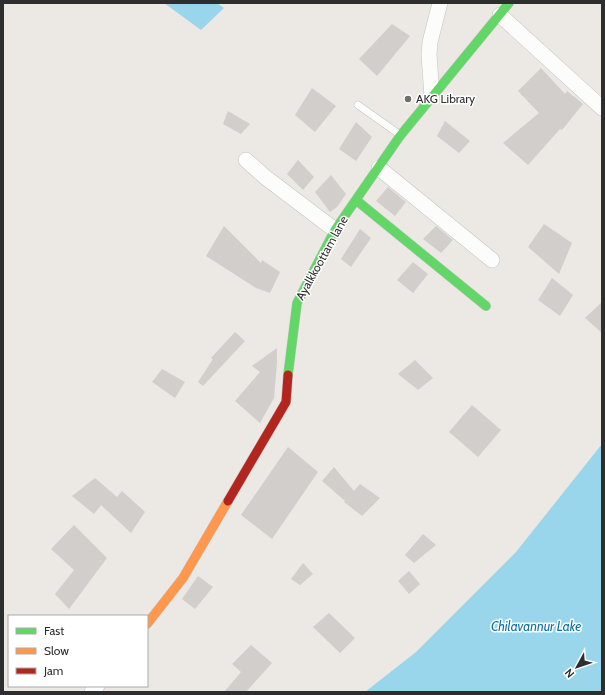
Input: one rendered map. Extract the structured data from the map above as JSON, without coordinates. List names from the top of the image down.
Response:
{
  "streets": {
    "street": ["Ayalkkoottam lane"]
  },
  "water": ["Chilavannur Lake"],
  "places": ["AKG Library"],
  "legend": ["Fast", "Slow", "Jam"],
  "north": "bottom left"
}
